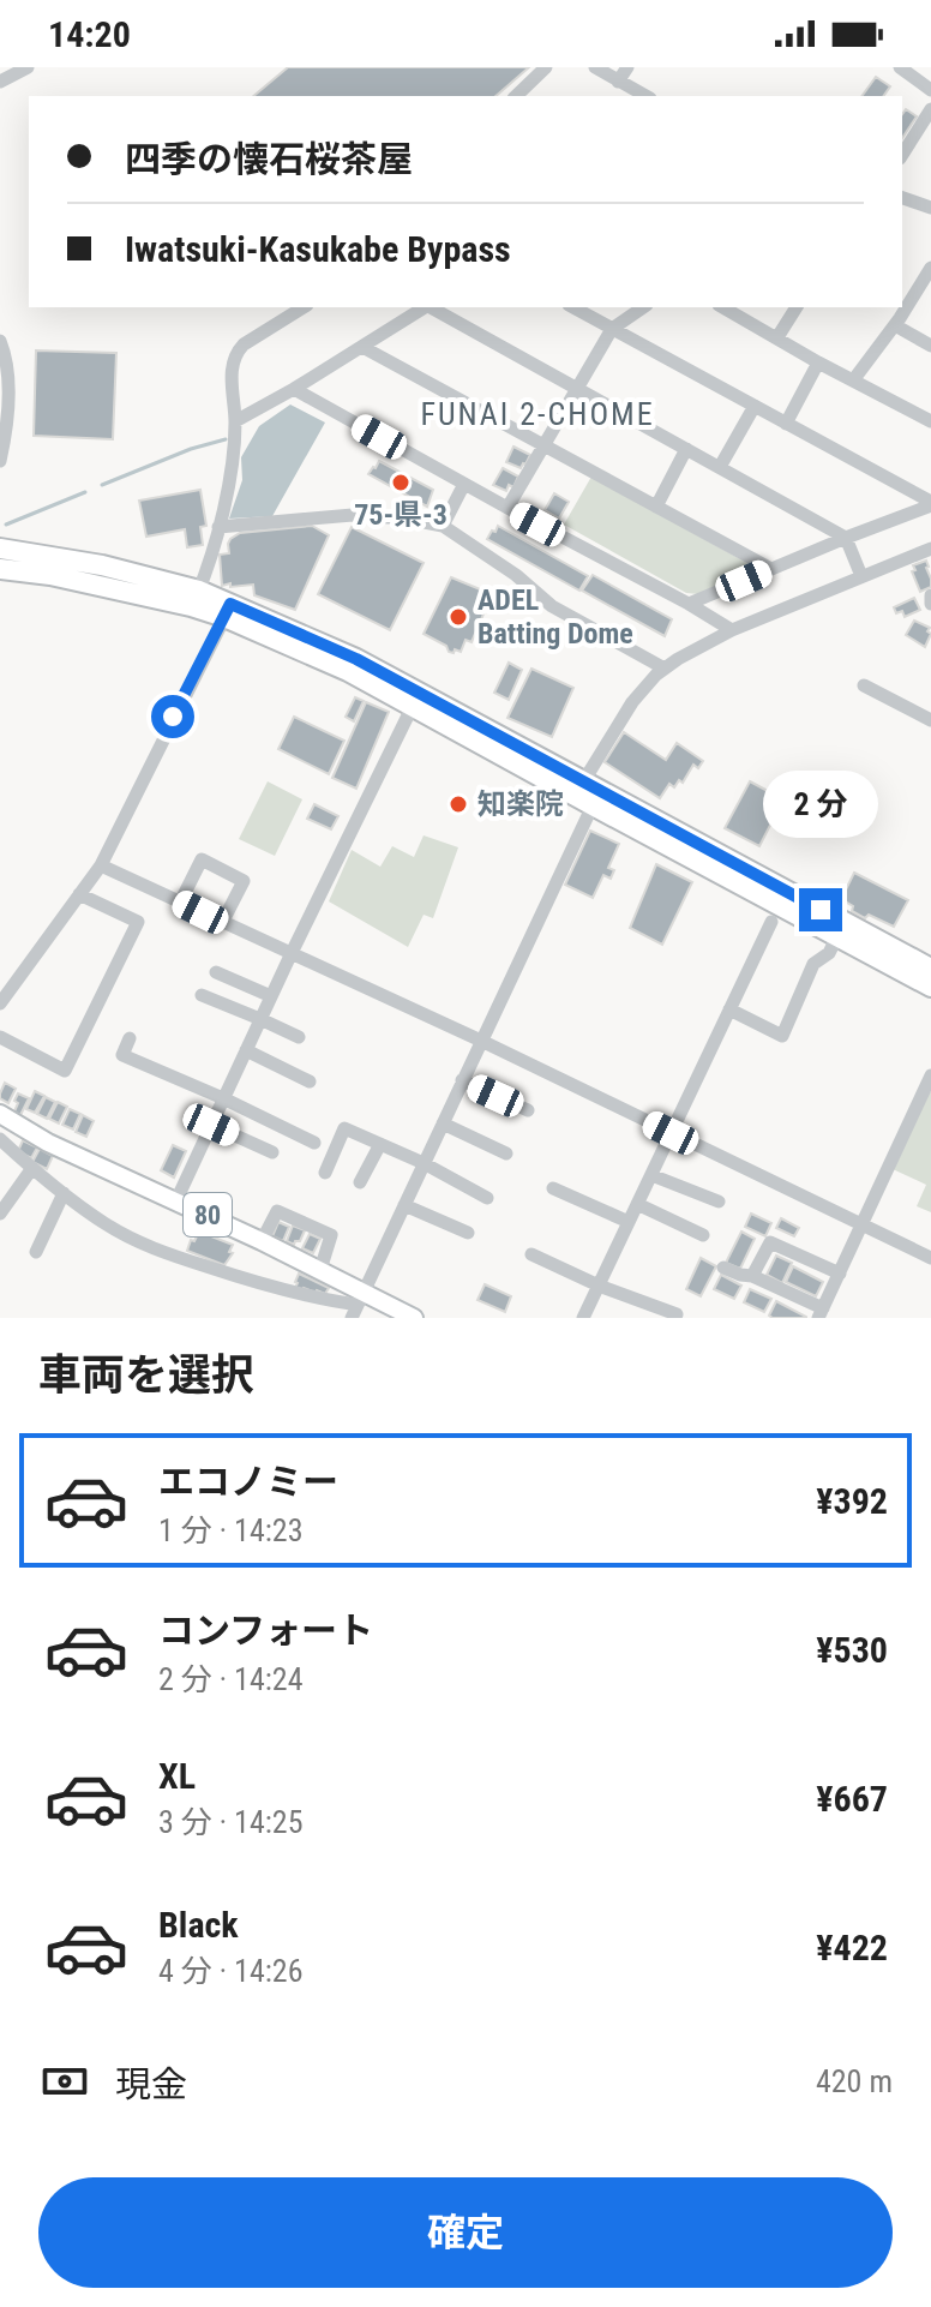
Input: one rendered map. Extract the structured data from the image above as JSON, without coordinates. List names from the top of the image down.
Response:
{
  "streets": {
    "main road": ["80"]
  },
  "districts": ["FUNAI 2-CHOME"],
  "places": ["75-県-3", "ADEL Batting Dome", "知楽院"],
  "page": {
    "status": "14:20",
    "banner": ["四季の懐石桜茶屋", "Iwatsuki-Kasukabe Bypass"],
    "bubble": "2 分",
    "heading": "車両を選択",
    "list": [
      {
        "name": "エコノミー",
        "note": "1 分 · 14:23",
        "value": "¥392"
      },
      {
        "name": "コンフォート",
        "note": "2 分 · 14:24",
        "value": "¥530"
      },
      {
        "name": "XL",
        "note": "3 分 · 14:25",
        "value": "¥667"
      },
      {
        "name": "Black",
        "note": "4 分 · 14:26",
        "value": "¥422"
      }
    ],
    "pay": ["現金", "420 m"],
    "buttons": "確定"
  }
}
